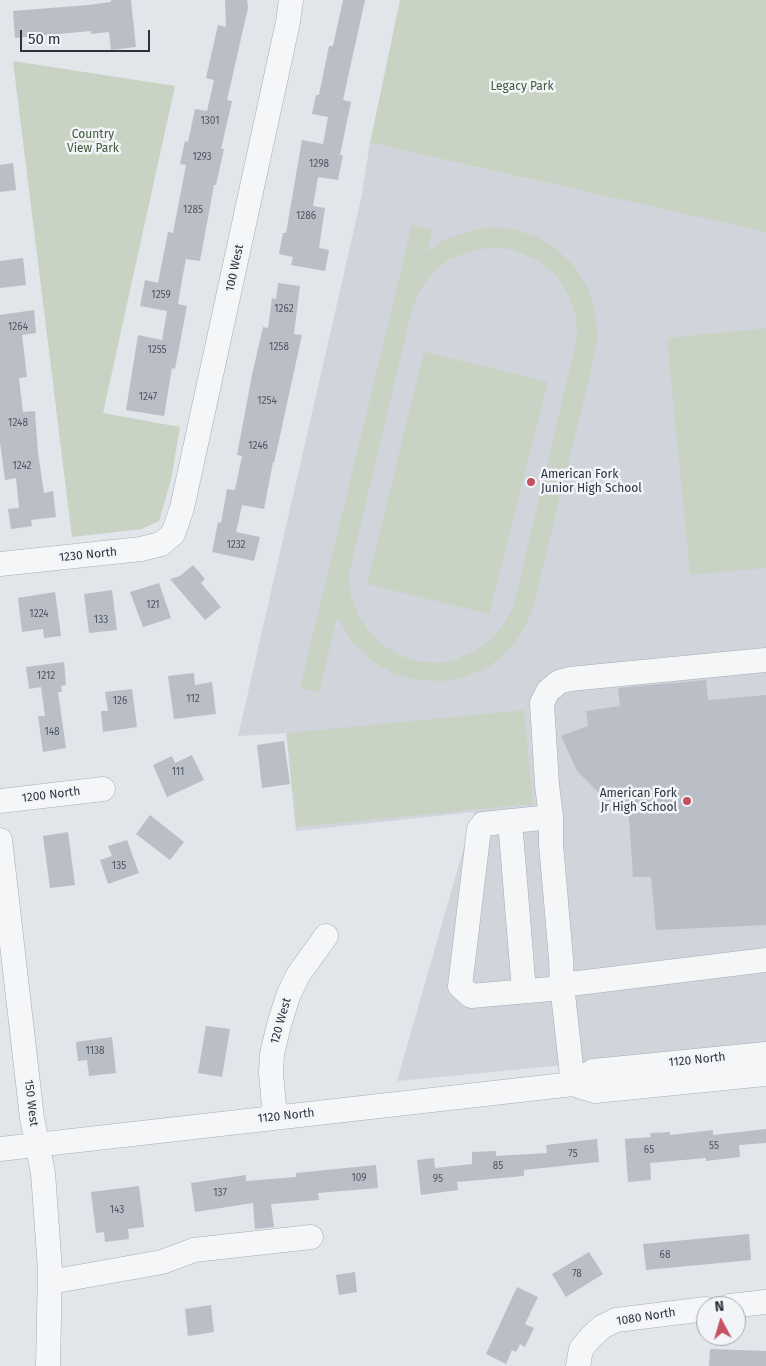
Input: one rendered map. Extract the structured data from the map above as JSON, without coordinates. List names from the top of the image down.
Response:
{
  "streets": {
    "street": [
      "100 West",
      "1230 North",
      "1200 North",
      "120 West",
      "1120 North",
      "150 West",
      "1080 North"
    ]
  },
  "crossings": [
    ["100 West", "1230 North"],
    ["120 West", "1120 North"],
    ["1120 North", "150 West"]
  ],
  "parks": ["Legacy Park", "Country View Park"],
  "places": ["American Fork Junior High School", "American Fork Jr High School"],
  "house_numbers": [
    "1301",
    "1293",
    "1298",
    "1285",
    "1286",
    "1259",
    "1262",
    "1264",
    "1258",
    "1255",
    "1247",
    "1254",
    "1248",
    "1246",
    "1242",
    "1232",
    "121",
    "1224",
    "133",
    "1212",
    "112",
    "126",
    "148",
    "111",
    "135",
    "1138",
    "55",
    "65",
    "75",
    "85",
    "109",
    "95",
    "137",
    "143",
    "68",
    "78"
  ],
  "scale_bar": "50 m",
  "north": "top"
}
